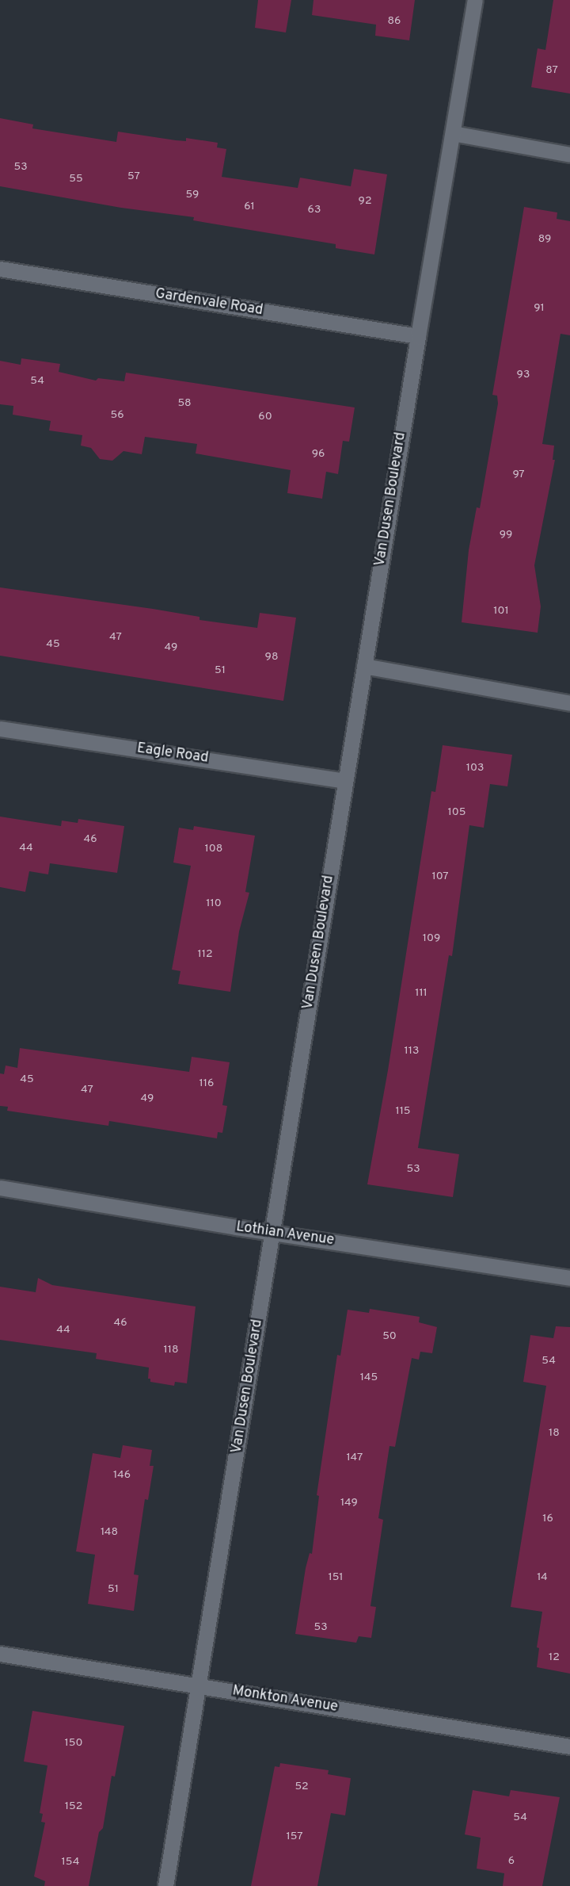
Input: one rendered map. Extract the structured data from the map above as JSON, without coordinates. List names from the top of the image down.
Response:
{
  "streets": {
    "street": [
      "Gardenvale Road",
      "Van Dusen Boulevard",
      "Eagle Road",
      "Lothian Avenue",
      "Monkton Avenue"
    ]
  },
  "crossings": [
    ["Gardenvale Road", "Van Dusen Boulevard"],
    ["Van Dusen Boulevard", "Eagle Road"],
    ["Van Dusen Boulevard", "Lothian Avenue"],
    ["Van Dusen Boulevard", "Monkton Avenue"]
  ],
  "house_numbers": [
    "86",
    "87",
    "53",
    "57",
    "55",
    "59",
    "92",
    "61",
    "63",
    "89",
    "91",
    "93",
    "54",
    "58",
    "56",
    "60",
    "96",
    "97",
    "99",
    "101",
    "47",
    "45",
    "49",
    "98",
    "51",
    "103",
    "105",
    "46",
    "44",
    "108",
    "107",
    "110",
    "109",
    "112",
    "111",
    "113",
    "45",
    "116",
    "47",
    "49",
    "115",
    "53",
    "46",
    "44",
    "50",
    "118",
    "54",
    "145",
    "18",
    "147",
    "146",
    "149",
    "16",
    "148",
    "151",
    "14",
    "51",
    "53",
    "12",
    "150",
    "52",
    "152",
    "54",
    "157",
    "6",
    "154"
  ]
}
